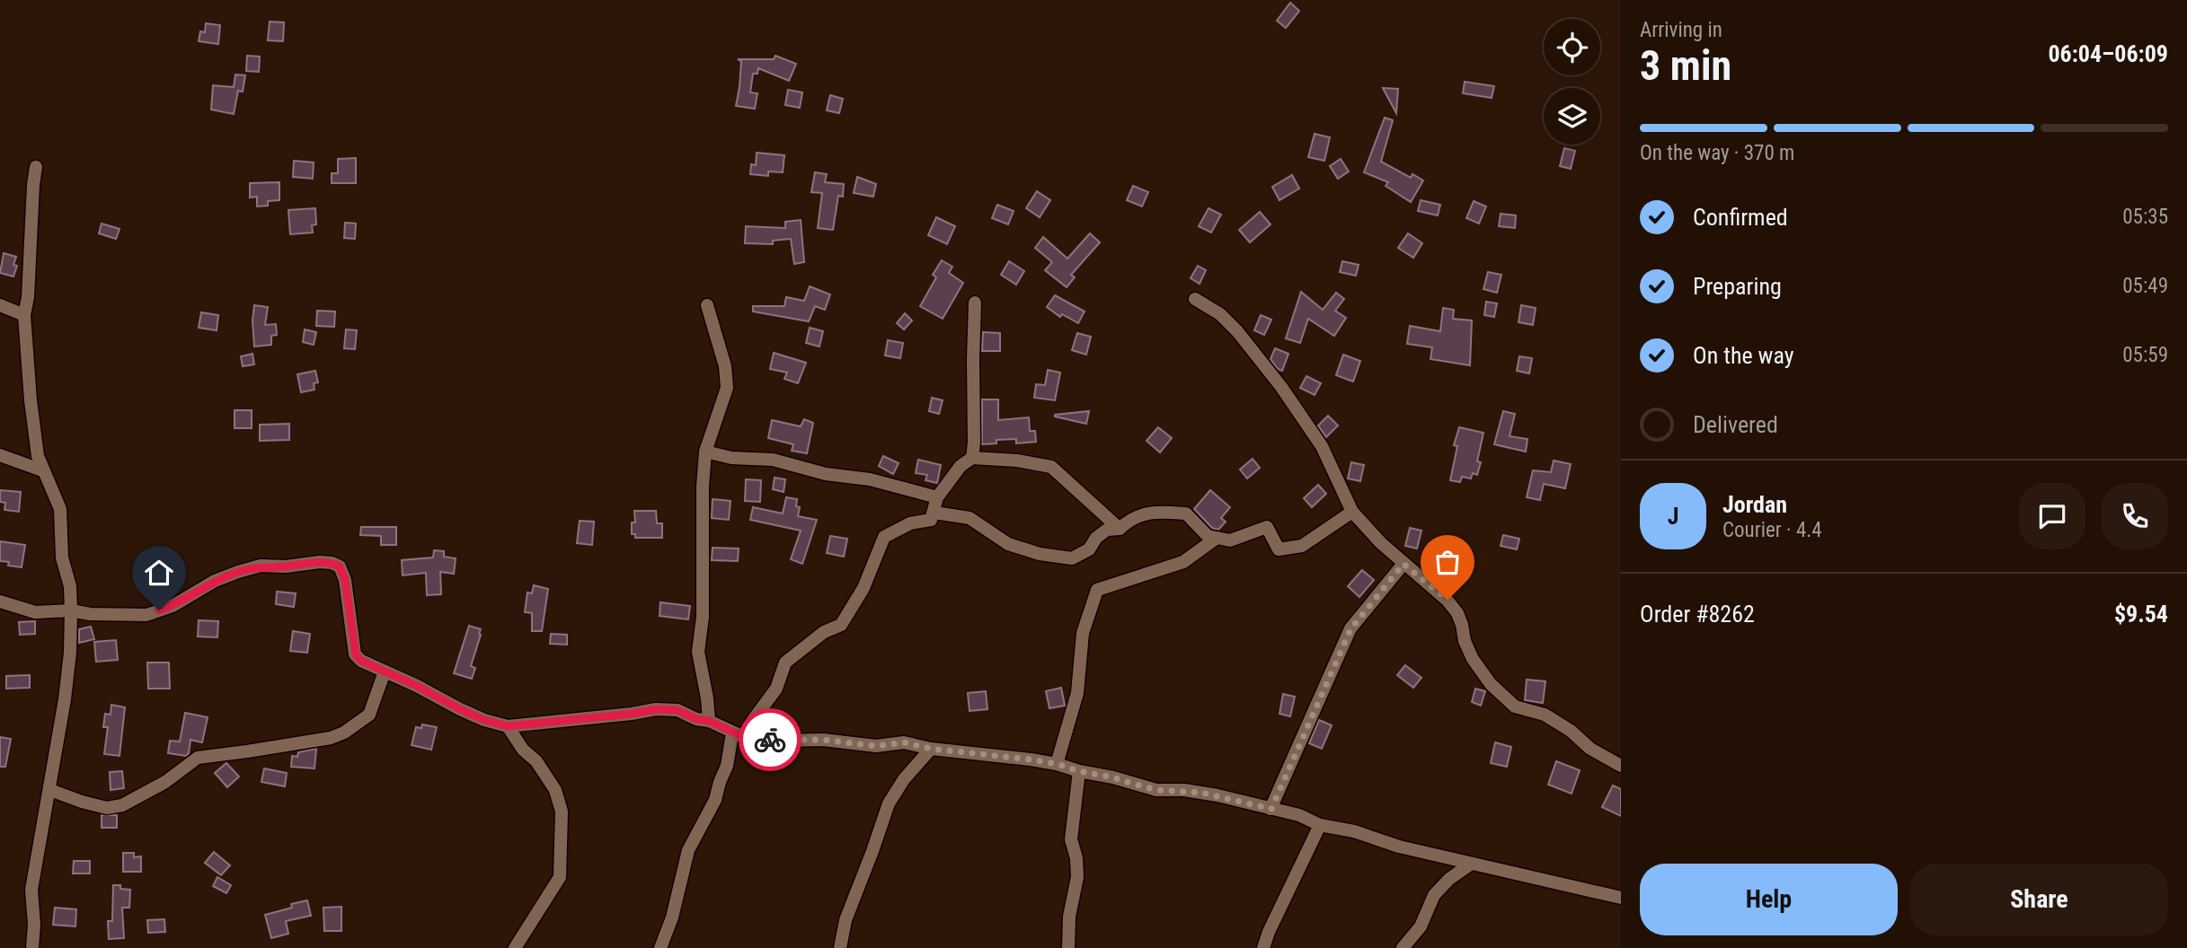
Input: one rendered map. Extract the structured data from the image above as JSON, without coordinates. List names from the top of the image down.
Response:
{
  "page": {
    "heading": ["3 min", "Arriving in", "06:04–06:09"],
    "panel": [
      "Jordan",
      "Courier · 4.4",
      "Order #8262",
      "$9.54"
    ],
    "bar": "On the way · 370 m",
    "list": [
      ["Confirmed", "05:35"],
      ["Preparing", "05:49"],
      ["On the way", "05:59"],
      "Delivered"
    ],
    "round": "J",
    "buttons": ["Help", "Share"]
  }
}
